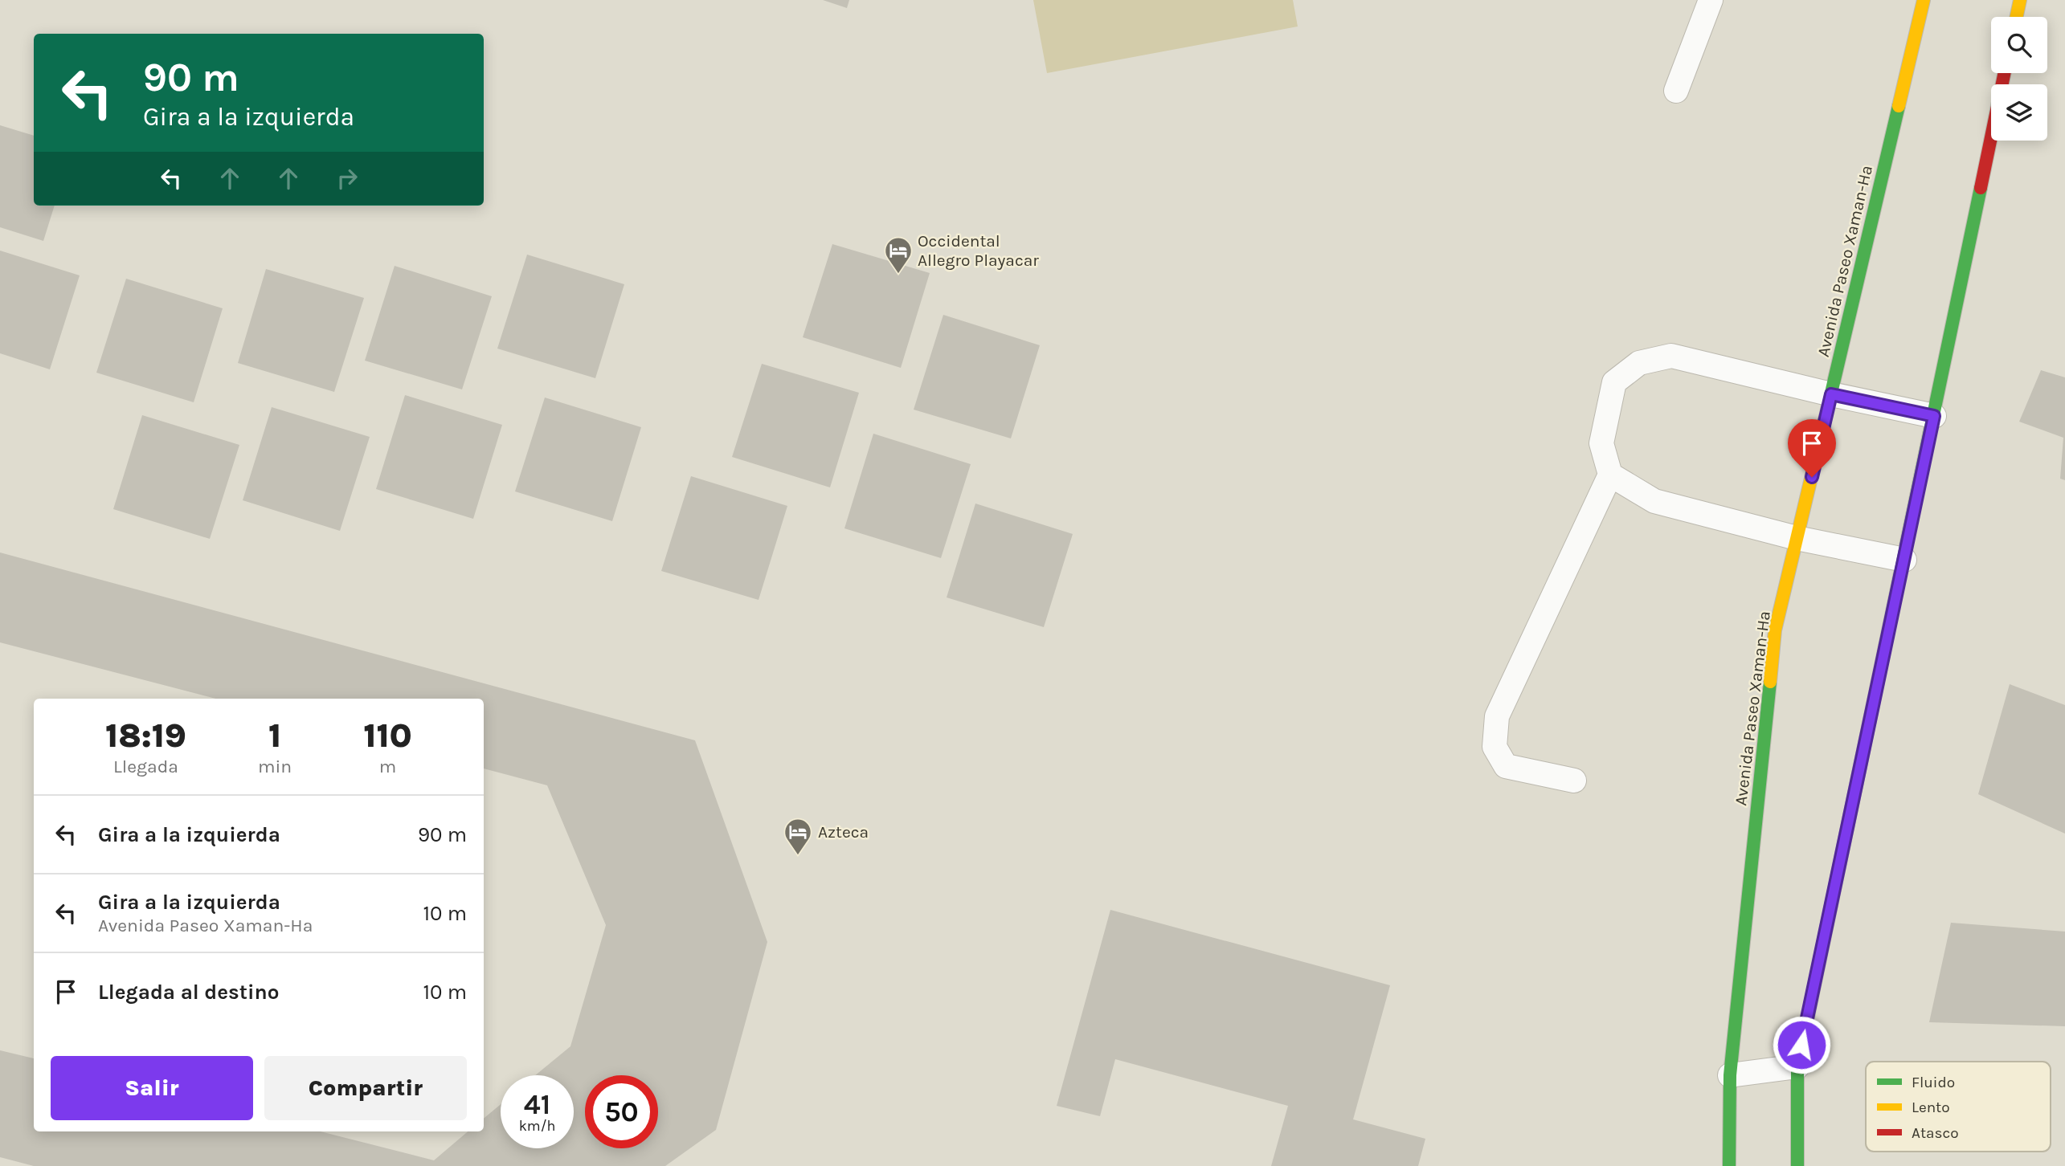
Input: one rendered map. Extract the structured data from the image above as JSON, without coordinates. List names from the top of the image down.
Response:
{
  "streets": {
    "main road": ["Avenida Paseo Xaman-Ha"]
  },
  "places": {
    "hotel": ["Occidental Allegro Playacar", "Azteca"]
  },
  "legend": ["Fluido", "Lento", "Atasco"],
  "page": {
    "turn": ["90 m", "Gira a la izquierda"],
    "eta": [
      "18:19",
      "Llegada",
      "1",
      "min",
      "110",
      "m"
    ],
    "list": [
      {
        "name": "Gira a la izquierda",
        "value": "90 m"
      },
      {
        "name": "Gira a la izquierda",
        "note": "Avenida Paseo Xaman-Ha",
        "value": "10 m"
      },
      {
        "name": "Llegada al destino",
        "value": "10 m"
      }
    ],
    "buttons": ["Salir", "Compartir"],
    "speed": "41 km/h",
    "limit": "50"
  }
}
